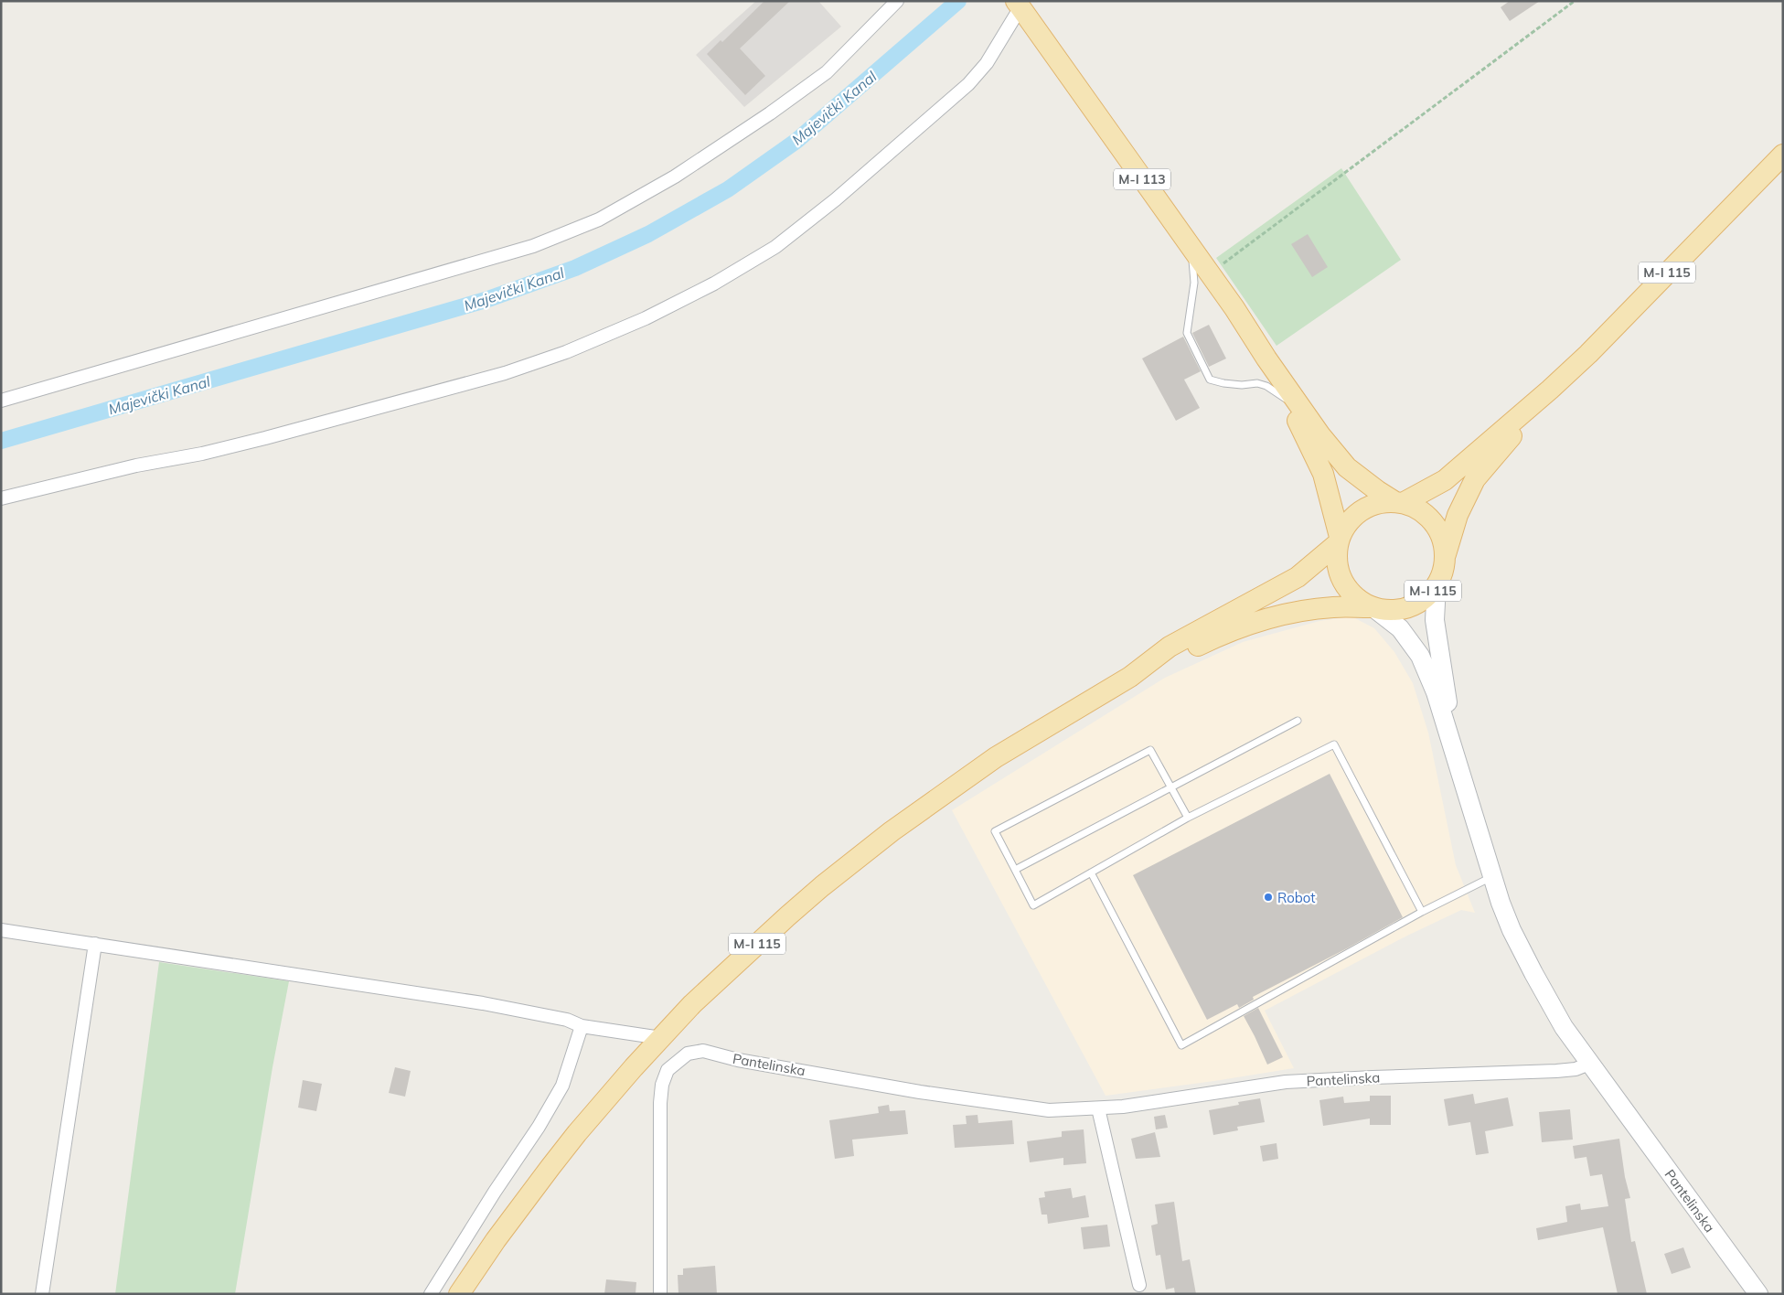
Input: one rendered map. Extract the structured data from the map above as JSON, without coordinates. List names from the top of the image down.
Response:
{
  "streets": {
    "main road": ["M-I 113", "M-I 115", "Pantelinska"]
  },
  "crossings": [
    ["M-I 113", "M-I 115"]
  ],
  "water": ["Majevički Kanal"],
  "places": ["Robot"]
}
